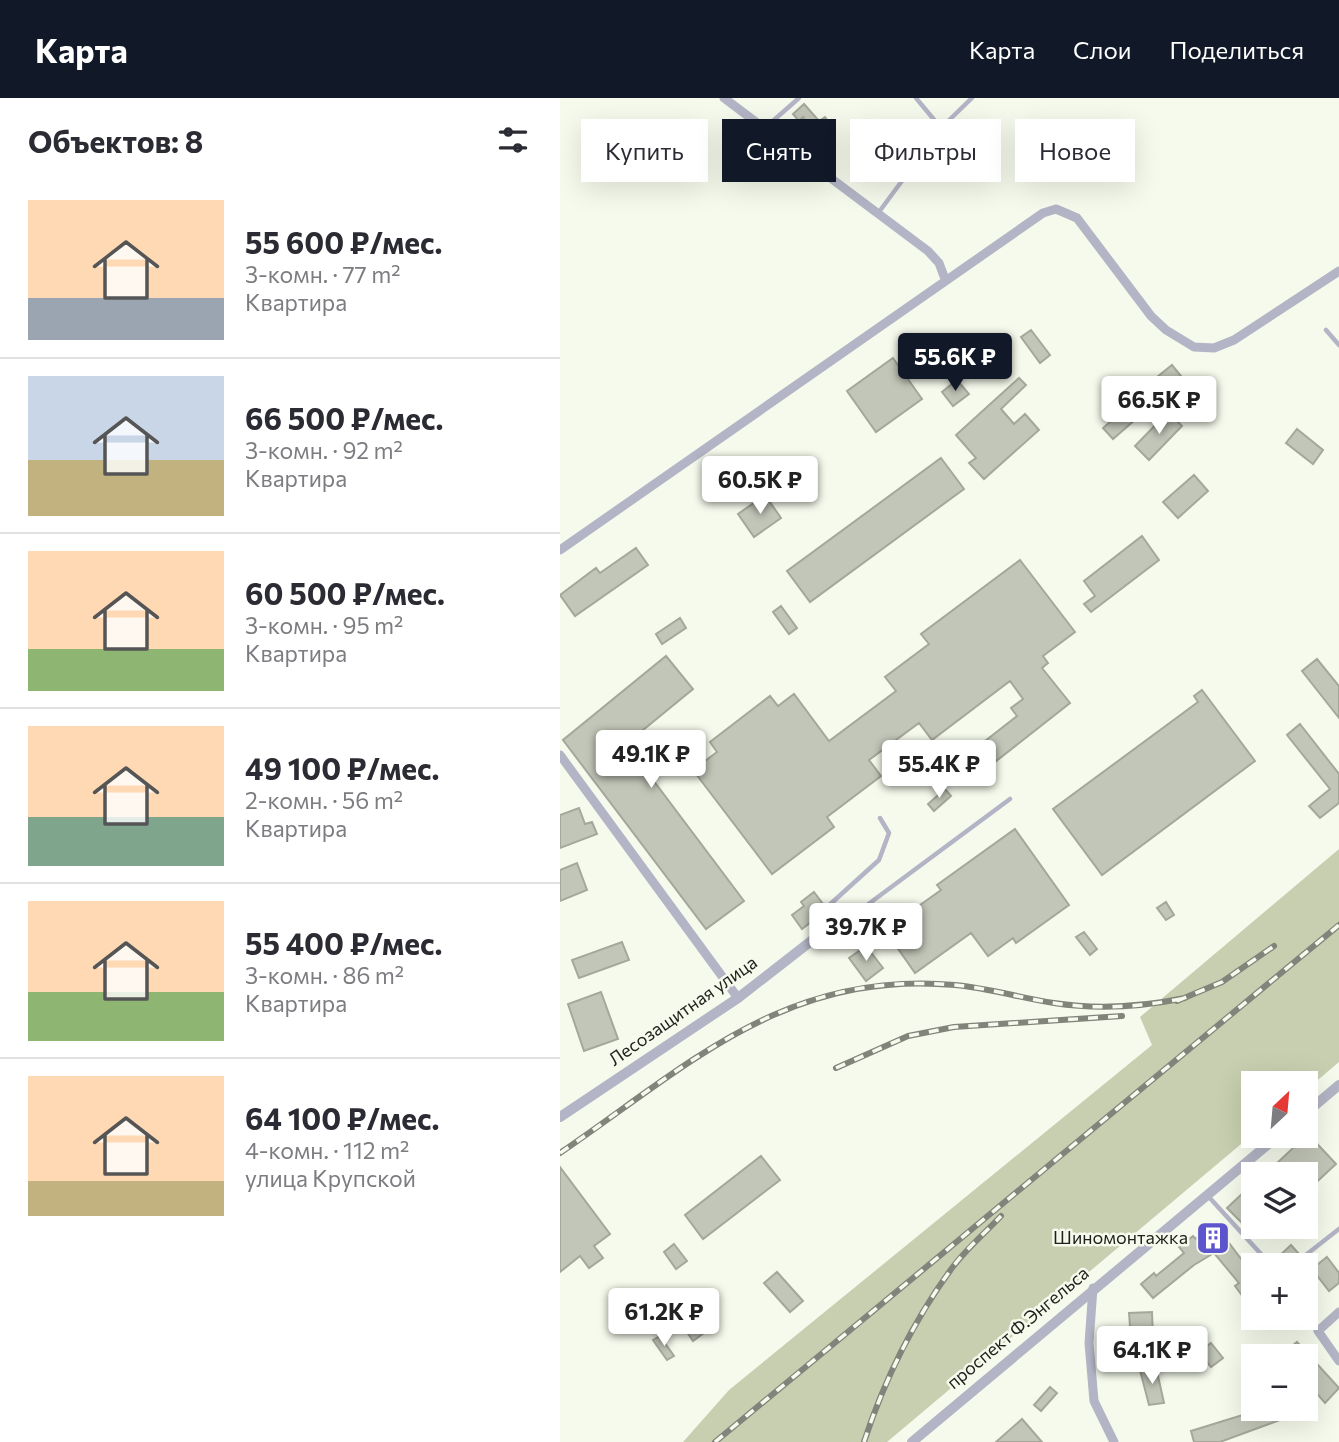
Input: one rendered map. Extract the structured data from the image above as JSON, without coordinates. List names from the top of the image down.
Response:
{
  "streets": {
    "street": ["Лесозащитная улица", "проспект Ф.Энгельса"]
  },
  "places": {
    "building": ["Шиномонтажка"]
  },
  "north": "top right",
  "page": {
    "header": "Карта",
    "nav": ["Карта", "Слои", "Поделиться"],
    "heading": "Объектов: 8",
    "chip": [
      "Купить",
      "Снять",
      "Фильтры",
      "Новое"
    ],
    "list": [
      {
        "name": "55 600 ₽/мес.",
        "note": "3-комн. · 77 m² · Квартира"
      },
      {
        "name": "66 500 ₽/мес.",
        "note": "3-комн. · 92 m² · Квартира"
      },
      {
        "name": "60 500 ₽/мес.",
        "note": "3-комн. · 95 m² · Квартира"
      },
      {
        "name": "49 100 ₽/мес.",
        "note": "2-комн. · 56 m² · Квартира"
      },
      {
        "name": "55 400 ₽/мес.",
        "note": "3-комн. · 86 m² · Квартира"
      },
      {
        "name": "64 100 ₽/мес.",
        "note": "4-комн. · 112 m² · улица Крупской"
      }
    ],
    "price": [
      "55.6K ₽",
      "66.5K ₽",
      "60.5K ₽",
      "49.1K ₽",
      "55.4K ₽",
      "39.7K ₽",
      "61.2K ₽",
      "64.1K ₽"
    ],
    "map_buttons": ["+", "−"]
  }
}
